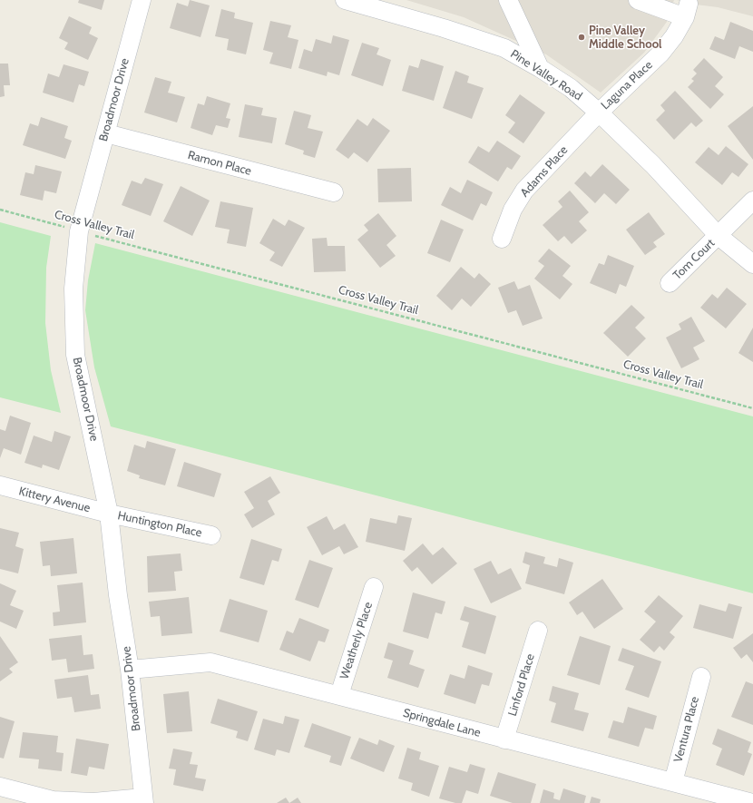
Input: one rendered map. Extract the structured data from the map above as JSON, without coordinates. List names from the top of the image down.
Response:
{
  "streets": {
    "street": [
      "Pine Valley Road",
      "Laguna Place",
      "Broadmoor Drive",
      "Ramon Place",
      "Adams Place",
      "Tom Court",
      "Kittery Avenue",
      "Huntington Place",
      "Weatherly Place",
      "Linford Place",
      "Springdale Lane",
      "Ventura Place"
    ],
    "path": ["Cross Valley Trail"]
  },
  "crossings": [
    ["Pine Valley Road", "Laguna Place"],
    ["Pine Valley Road", "Adams Place"],
    ["Pine Valley Road", "Tom Court"],
    ["Laguna Place", "Adams Place"],
    ["Broadmoor Drive", "Ramon Place"],
    ["Broadmoor Drive", "Cross Valley Trail"],
    ["Broadmoor Drive", "Kittery Avenue"],
    ["Broadmoor Drive", "Huntington Place"],
    ["Broadmoor Drive", "Springdale Lane"],
    ["Kittery Avenue", "Huntington Place"],
    ["Weatherly Place", "Springdale Lane"],
    ["Linford Place", "Springdale Lane"],
    ["Springdale Lane", "Ventura Place"]
  ],
  "places": ["Pine Valley Middle School"]
}
